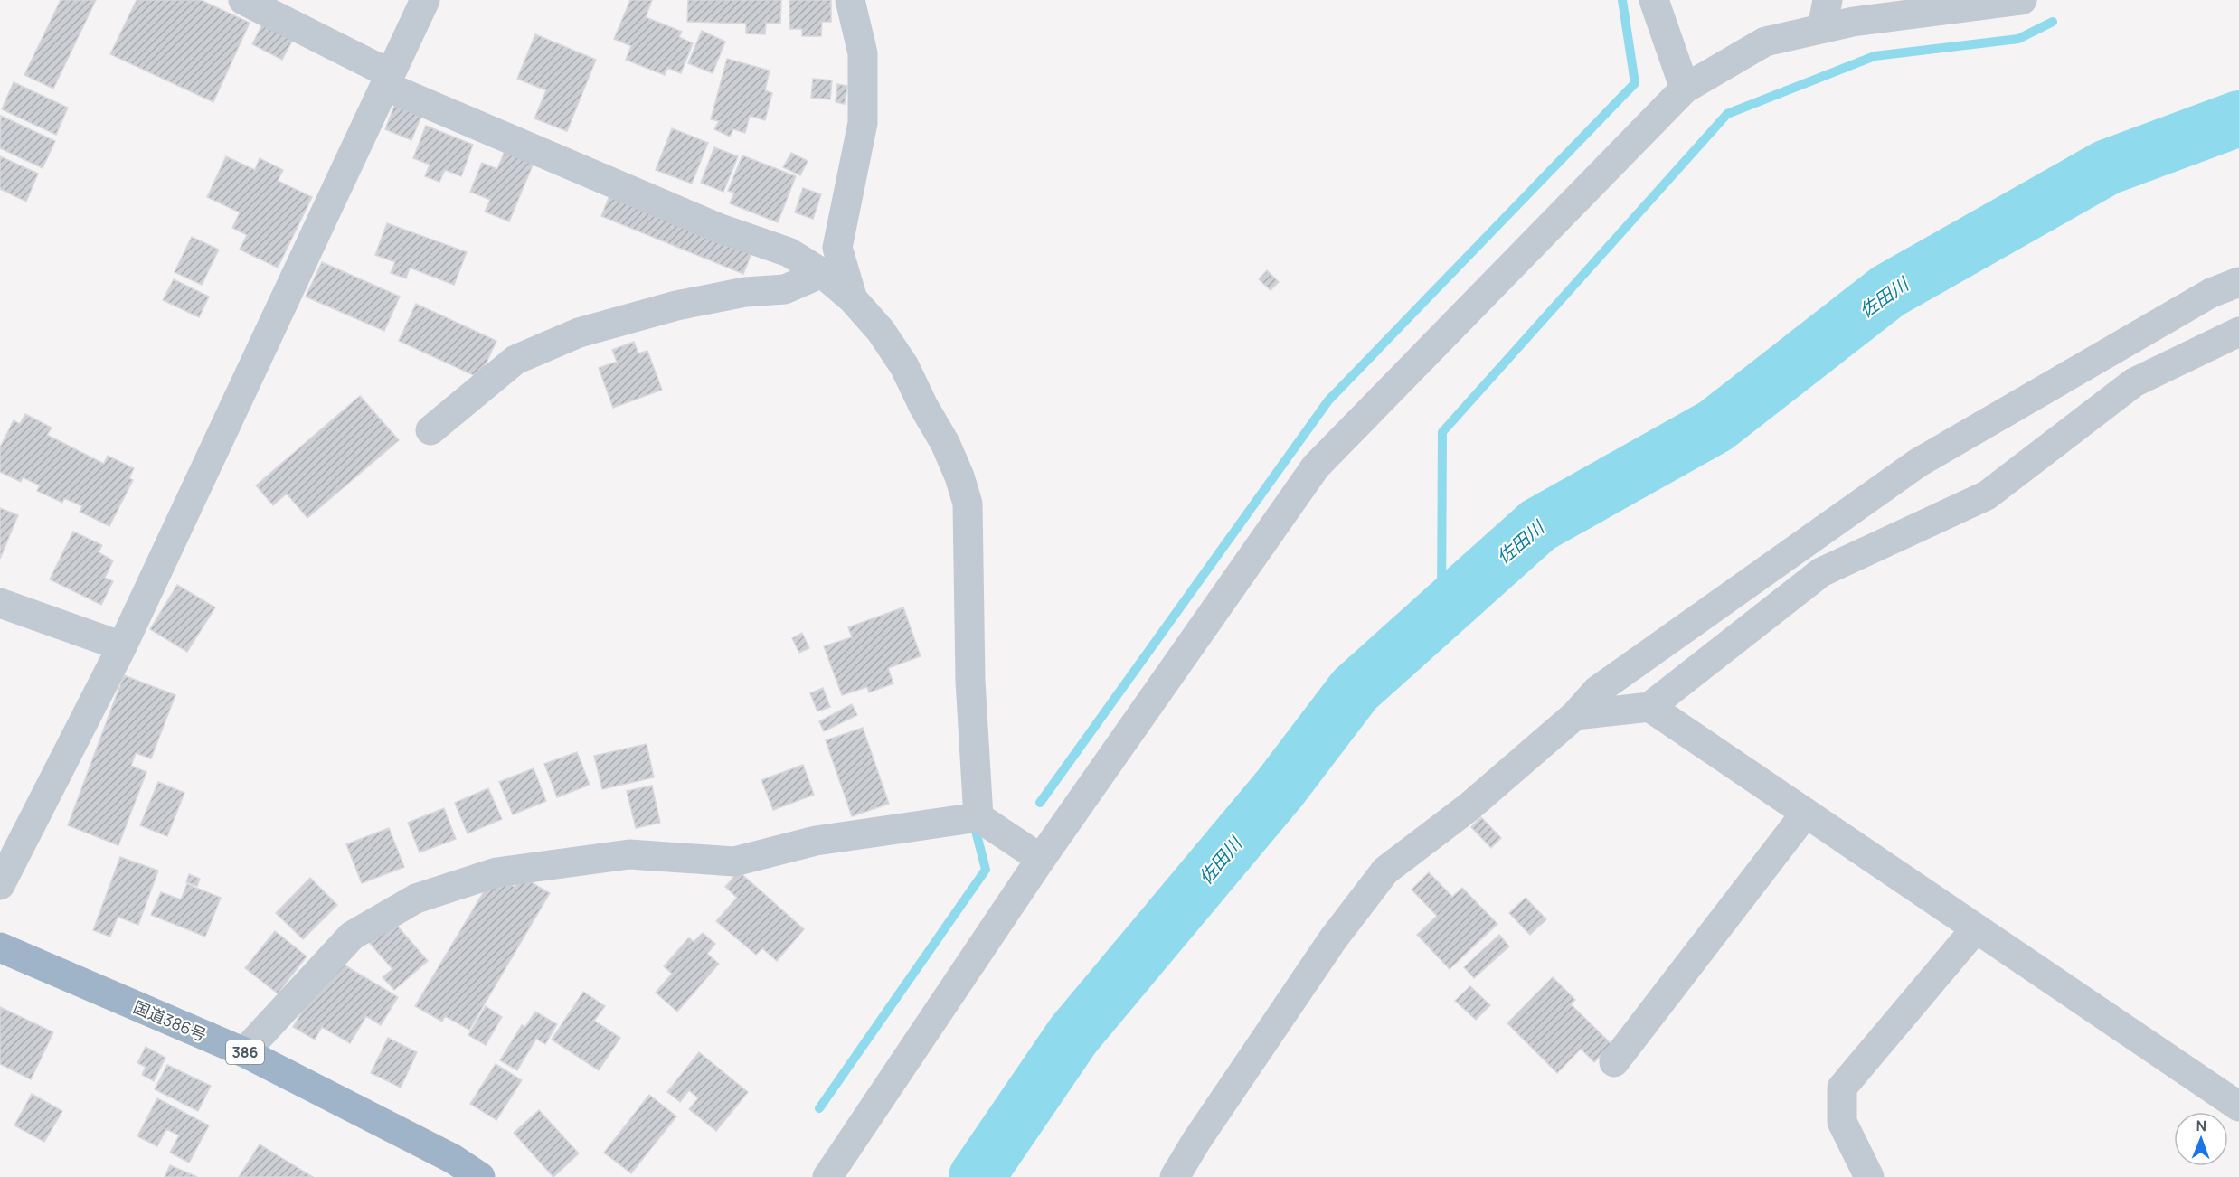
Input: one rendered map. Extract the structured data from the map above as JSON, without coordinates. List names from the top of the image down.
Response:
{
  "streets": {
    "highway": ["国道386号", "386"]
  },
  "water": ["佐田川"],
  "north": "top"
}
